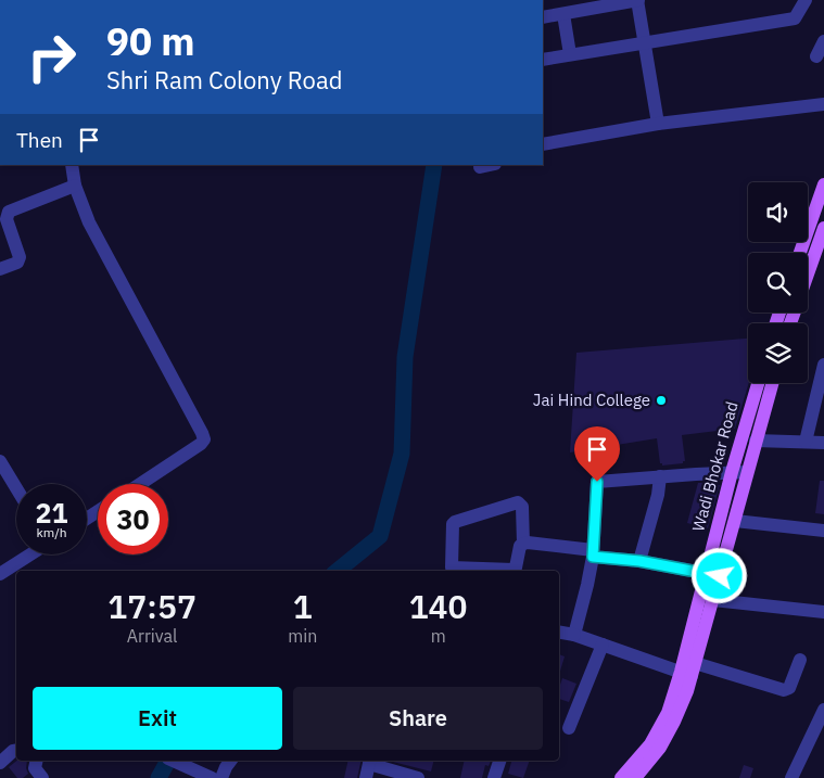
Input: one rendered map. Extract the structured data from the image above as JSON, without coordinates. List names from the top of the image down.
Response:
{
  "streets": {
    "main road": ["Wadi Bhokar Road"]
  },
  "places": ["Jai Hind College"],
  "page": {
    "turn": ["90 m", "Shri Ram Colony Road"],
    "then": "Then",
    "speed": "21 km/h",
    "limit": "30",
    "eta": [
      "17:57",
      "Arrival",
      "1",
      "min",
      "140",
      "m"
    ],
    "buttons": ["Exit", "Share"]
  }
}
